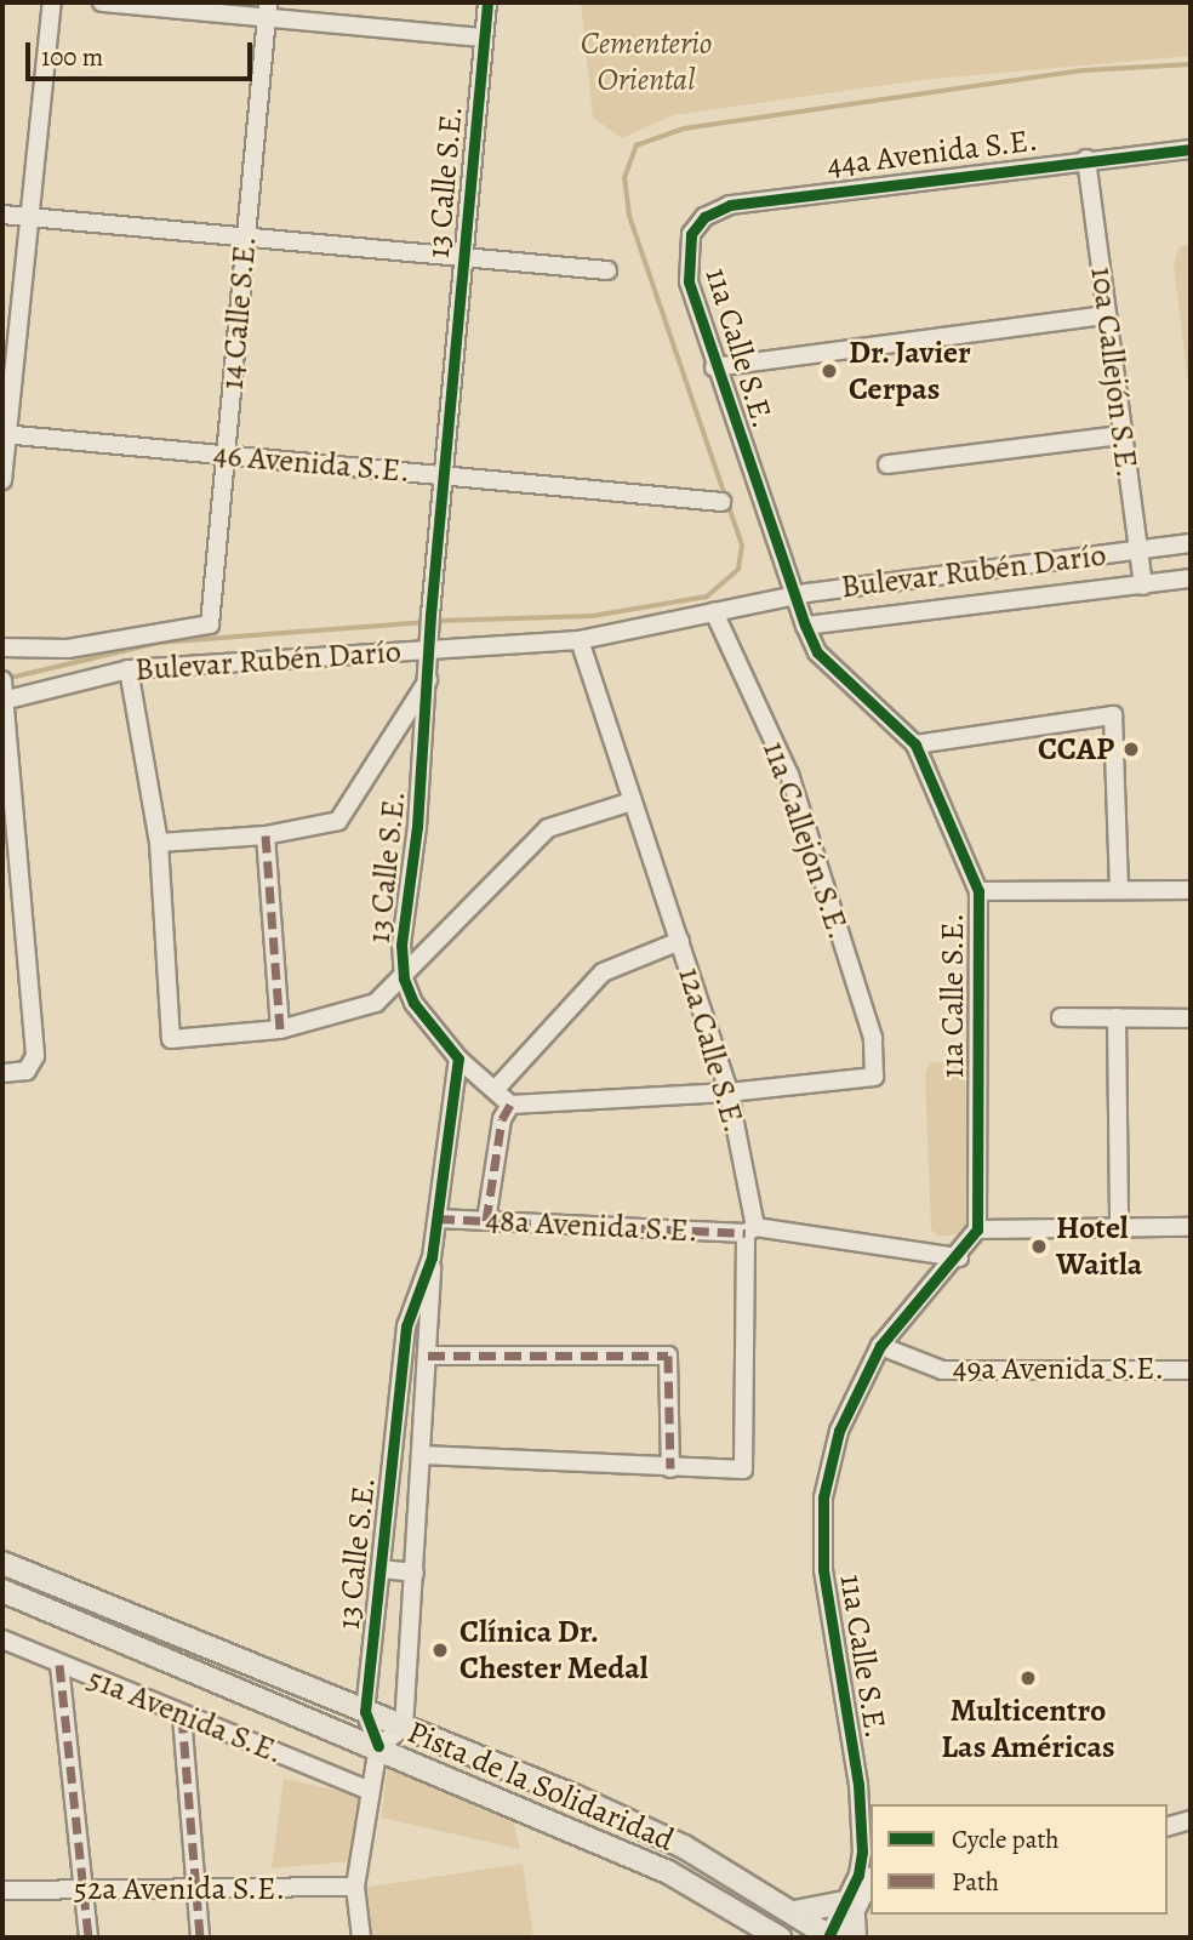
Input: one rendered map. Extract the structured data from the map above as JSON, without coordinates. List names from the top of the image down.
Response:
{
  "streets": {
    "main road": ["Pista de la Solidaridad"],
    "street": [
      "44a Avenida S.E.",
      "13 Calle S.E.",
      "14 Calle S.E.",
      "11a Calle S.E.",
      "10a Callejón S.E.",
      "46 Avenida S.E.",
      "Bulevar Rubén Darío",
      "11a Callejón S.E.",
      "12a Calle S.E.",
      "48a Avenida S.E.",
      "49a Avenida S.E.",
      "51a Avenida S.E.",
      "52a Avenida S.E."
    ]
  },
  "crossings": [
    ["44a Avenida S.E.", "11a Calle S.E."],
    ["44a Avenida S.E.", "10a Callejón S.E."],
    ["13 Calle S.E.", "46 Avenida S.E."],
    ["13 Calle S.E.", "Bulevar Rubén Darío"],
    ["13 Calle S.E.", "48a Avenida S.E."],
    ["13 Calle S.E.", "Pista de la Solidaridad"],
    ["14 Calle S.E.", "46 Avenida S.E."],
    ["11a Calle S.E.", "Bulevar Rubén Darío"],
    ["11a Calle S.E.", "48a Avenida S.E."],
    ["11a Calle S.E.", "49a Avenida S.E."],
    ["11a Calle S.E.", "Pista de la Solidaridad"],
    ["10a Callejón S.E.", "Bulevar Rubén Darío"],
    ["Bulevar Rubén Darío", "11a Callejón S.E."],
    ["Bulevar Rubén Darío", "12a Calle S.E."],
    ["11a Callejón S.E.", "12a Calle S.E."],
    ["12a Calle S.E.", "48a Avenida S.E."]
  ],
  "parks": ["Cementerio Oriental"],
  "places": [
    "Dr. Javier Cerpas",
    "CCAP",
    "Hotel Waitla",
    "Clínica Dr. Chester Medal",
    "Multicentro Las Américas"
  ],
  "legend": ["Cycle path", "Path"],
  "scale_bar": "100 m"
}
